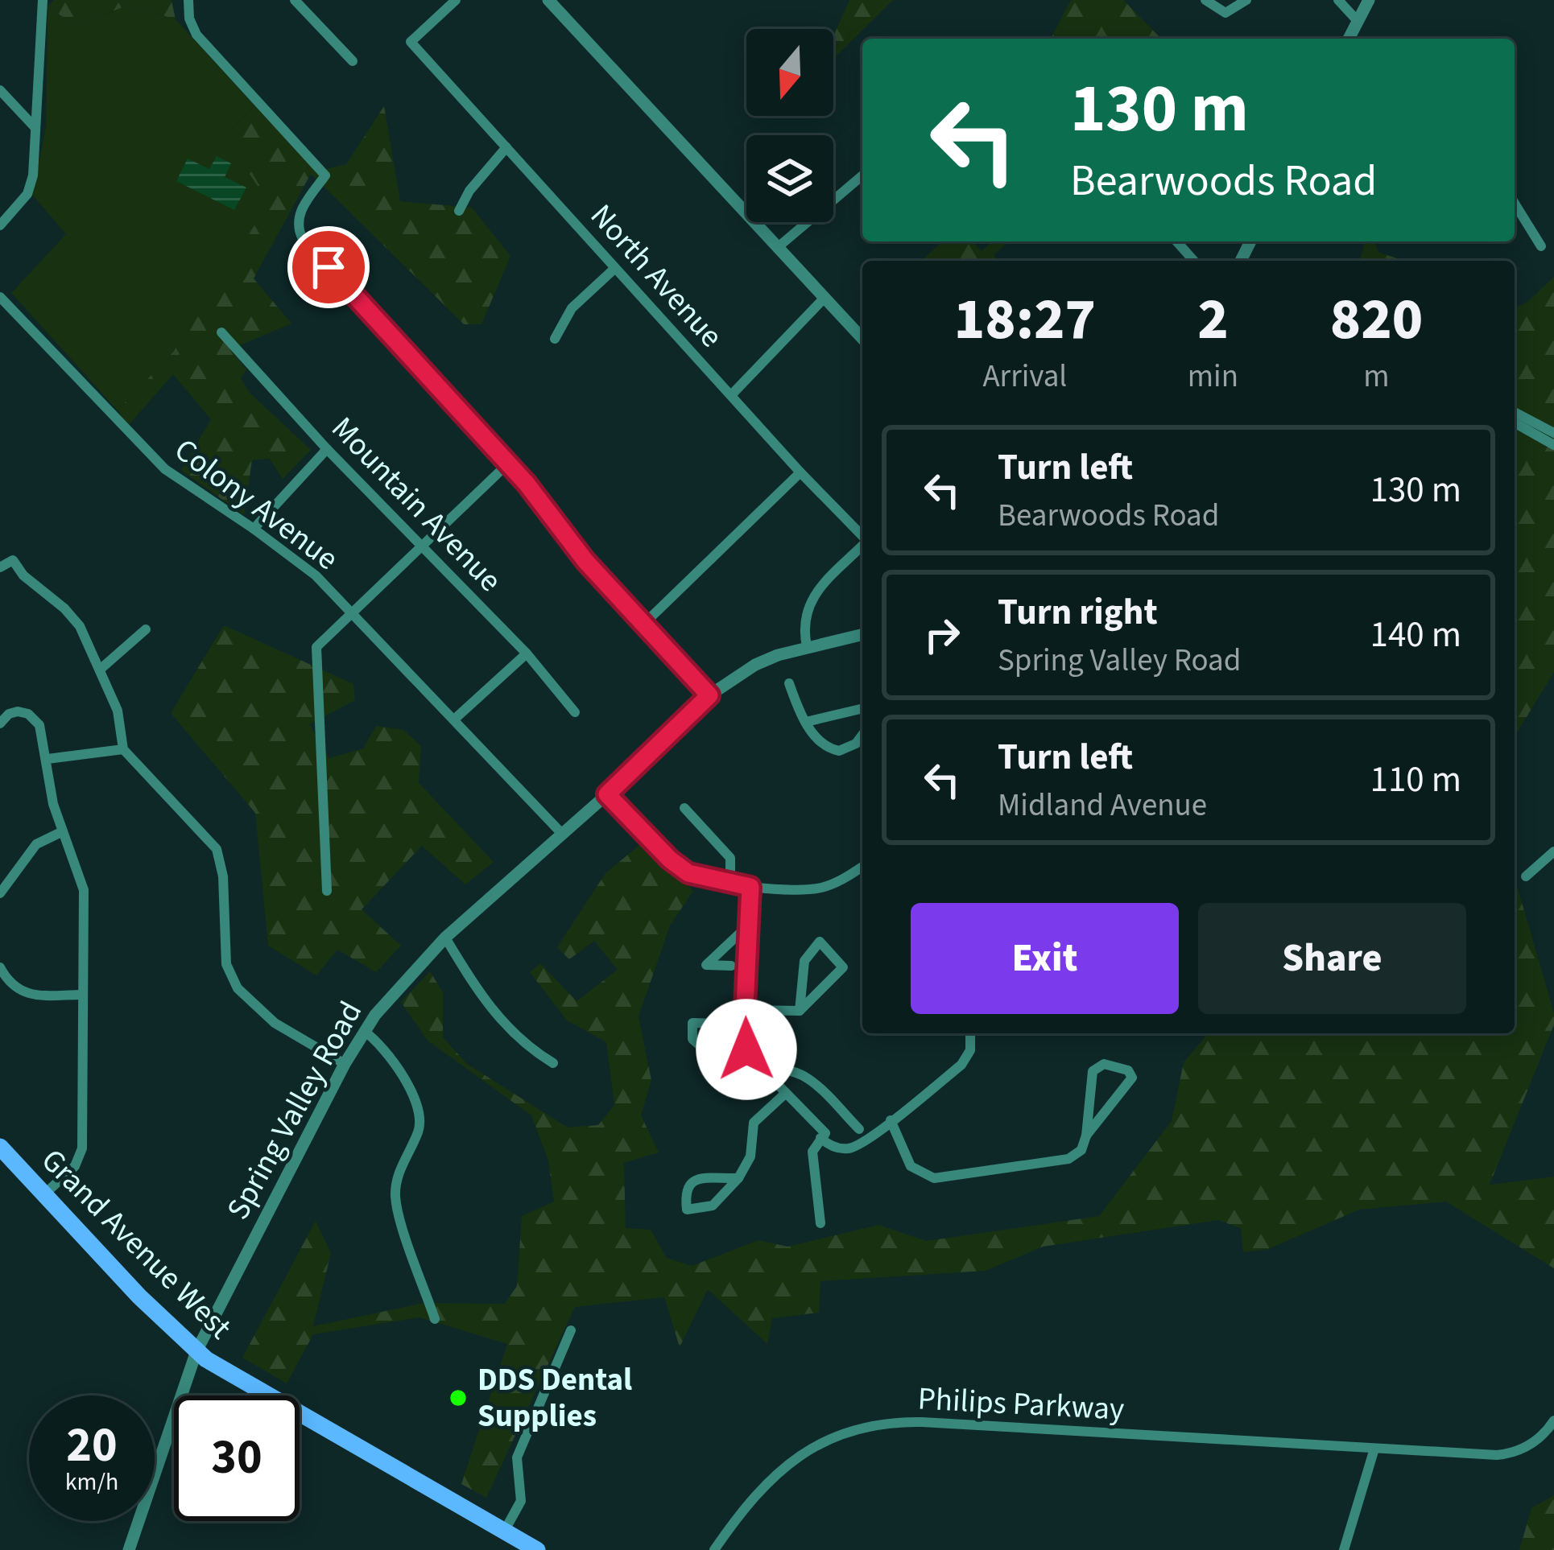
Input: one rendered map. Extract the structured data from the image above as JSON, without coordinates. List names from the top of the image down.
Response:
{
  "streets": {
    "main road": ["Grand Avenue West"],
    "street": [
      "North Avenue",
      "Colony Avenue",
      "Mountain Avenue",
      "Spring Valley Road",
      "Philips Parkway"
    ]
  },
  "crossings": [
    ["Colony Avenue", "Spring Valley Road"],
    ["Spring Valley Road", "Grand Avenue West"]
  ],
  "places": ["DDS Dental Supplies"],
  "north": "bottom",
  "page": {
    "turn": ["130 m", "Bearwoods Road"],
    "eta": [
      "18:27",
      "Arrival",
      "2",
      "min",
      "820",
      "m"
    ],
    "list": [
      {
        "name": "Turn left",
        "note": "Bearwoods Road",
        "value": "130 m"
      },
      {
        "name": "Turn right",
        "note": "Spring Valley Road",
        "value": "140 m"
      },
      {
        "name": "Turn left",
        "note": "Midland Avenue",
        "value": "110 m"
      }
    ],
    "buttons": ["Exit", "Share"],
    "speed": "20 km/h",
    "limit": "30"
  }
}
